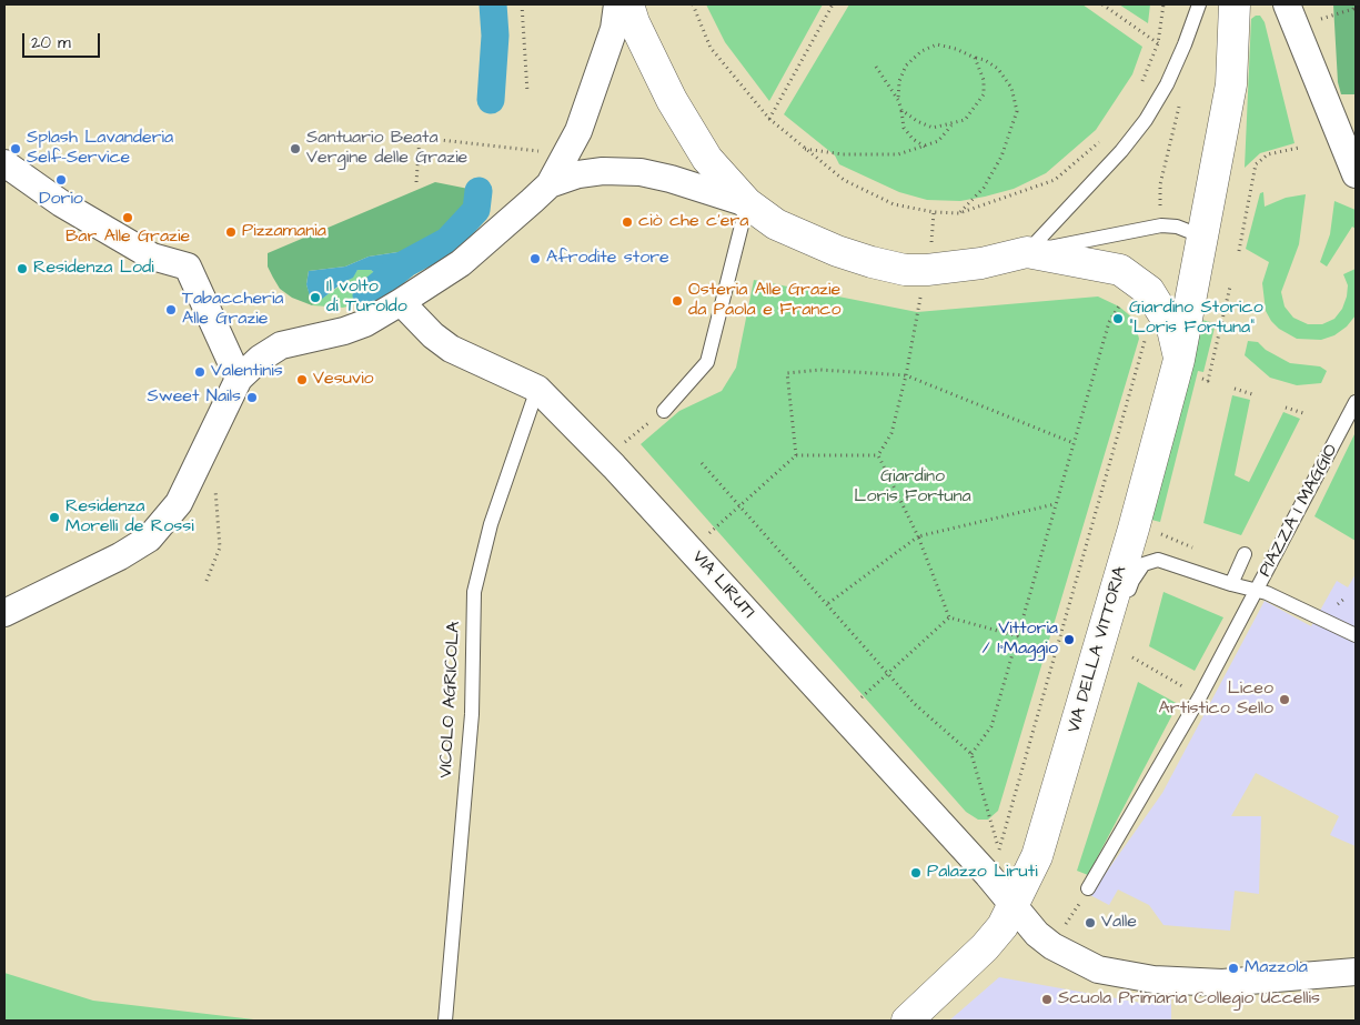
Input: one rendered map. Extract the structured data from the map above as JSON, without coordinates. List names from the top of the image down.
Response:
{
  "streets": {
    "street": ["VIA LIRUTI", "VIA DELLA VITTORIA"],
    "lane": ["PIAZZA I MAGGIO", "VICOLO AGRICOLA"]
  },
  "crossings": [
    ["VIA LIRUTI", "VIA DELLA VITTORIA"],
    ["VIA LIRUTI", "VICOLO AGRICOLA"]
  ],
  "parks": ["Giardino Loris Fortuna"],
  "places": [
    "Splash Lavanderia Self-Service",
    "Santuario Beata Vergine delle Grazie",
    "Dorio",
    "Bar Alle Grazie",
    "ciò che c'era",
    "Pizzamania",
    "Afrodite store",
    "Residenza Lodi",
    "Il volto di Turoldo",
    "Osteria Alle Grazie da Paola e Franco",
    "Tabaccheria Alle Grazie",
    "Giardino Storico \"Loris Fortuna\"",
    "Valentinis",
    "Vesuvio",
    "Sweet Nails",
    "Residenza Morelli de Rossi",
    "Vittoria / 1°Maggio",
    "Liceo Artistico Sello",
    "Palazzo Liruti",
    "Valle",
    "Mazzola",
    "Scuola Primaria Collegio Uccellis"
  ],
  "scale_bar": "20 m"
}
